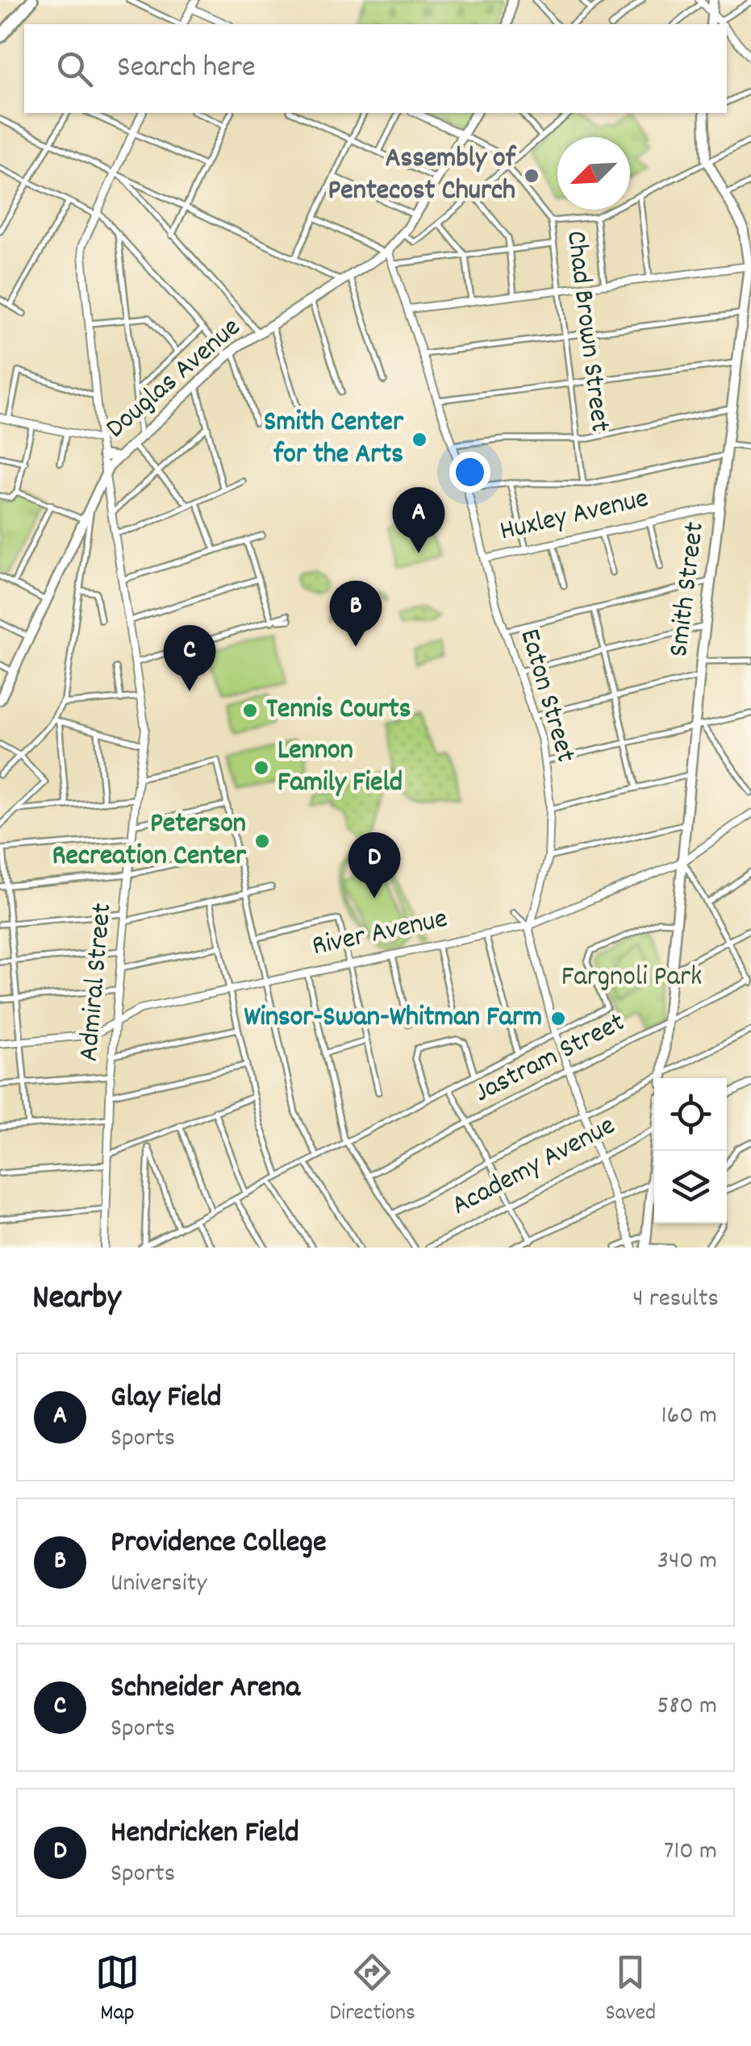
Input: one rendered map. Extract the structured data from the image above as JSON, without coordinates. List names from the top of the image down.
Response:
{
  "streets": {
    "main road": ["Douglas Avenue", "Smith Street"],
    "street": [
      "Chad Brown Street",
      "Huxley Avenue",
      "Eaton Street",
      "River Avenue",
      "Admiral Street",
      "Jastram Street",
      "Academy Avenue"
    ]
  },
  "crossings": [
    ["Chad Brown Street", "Douglas Avenue"],
    ["Douglas Avenue", "Eaton Street"],
    ["Douglas Avenue", "Admiral Street"],
    ["Huxley Avenue", "Smith Street"],
    ["Huxley Avenue", "Eaton Street"],
    ["Smith Street", "River Avenue"],
    ["Smith Street", "Jastram Street"],
    ["Eaton Street", "River Avenue"],
    ["Eaton Street", "Jastram Street"],
    ["Eaton Street", "Academy Avenue"],
    ["River Avenue", "Admiral Street"]
  ],
  "parks": ["Fargnoli Park"],
  "places": [
    "Assembly of Pentecost Church",
    "Smith Center for the Arts",
    "Tennis Courts",
    "Lennon Family Field",
    "Peterson Recreation Center",
    "Winsor-Swan-Whitman Farm"
  ],
  "north": "bottom left",
  "page": {
    "search": "Search here",
    "pins": [
      "A",
      "B",
      "C",
      "D"
    ],
    "heading": ["Nearby", "4 results"],
    "list": [
      {
        "mark": "A",
        "name": "Glay Field",
        "note": "Sports",
        "value": "160 m"
      },
      {
        "mark": "B",
        "name": "Providence College",
        "note": "University",
        "value": "340 m"
      },
      {
        "mark": "C",
        "name": "Schneider Arena",
        "note": "Sports",
        "value": "580 m"
      },
      {
        "mark": "D",
        "name": "Hendricken Field",
        "note": "Sports",
        "value": "710 m"
      }
    ],
    "nav": ["Map", "Directions", "Saved"]
  }
}
